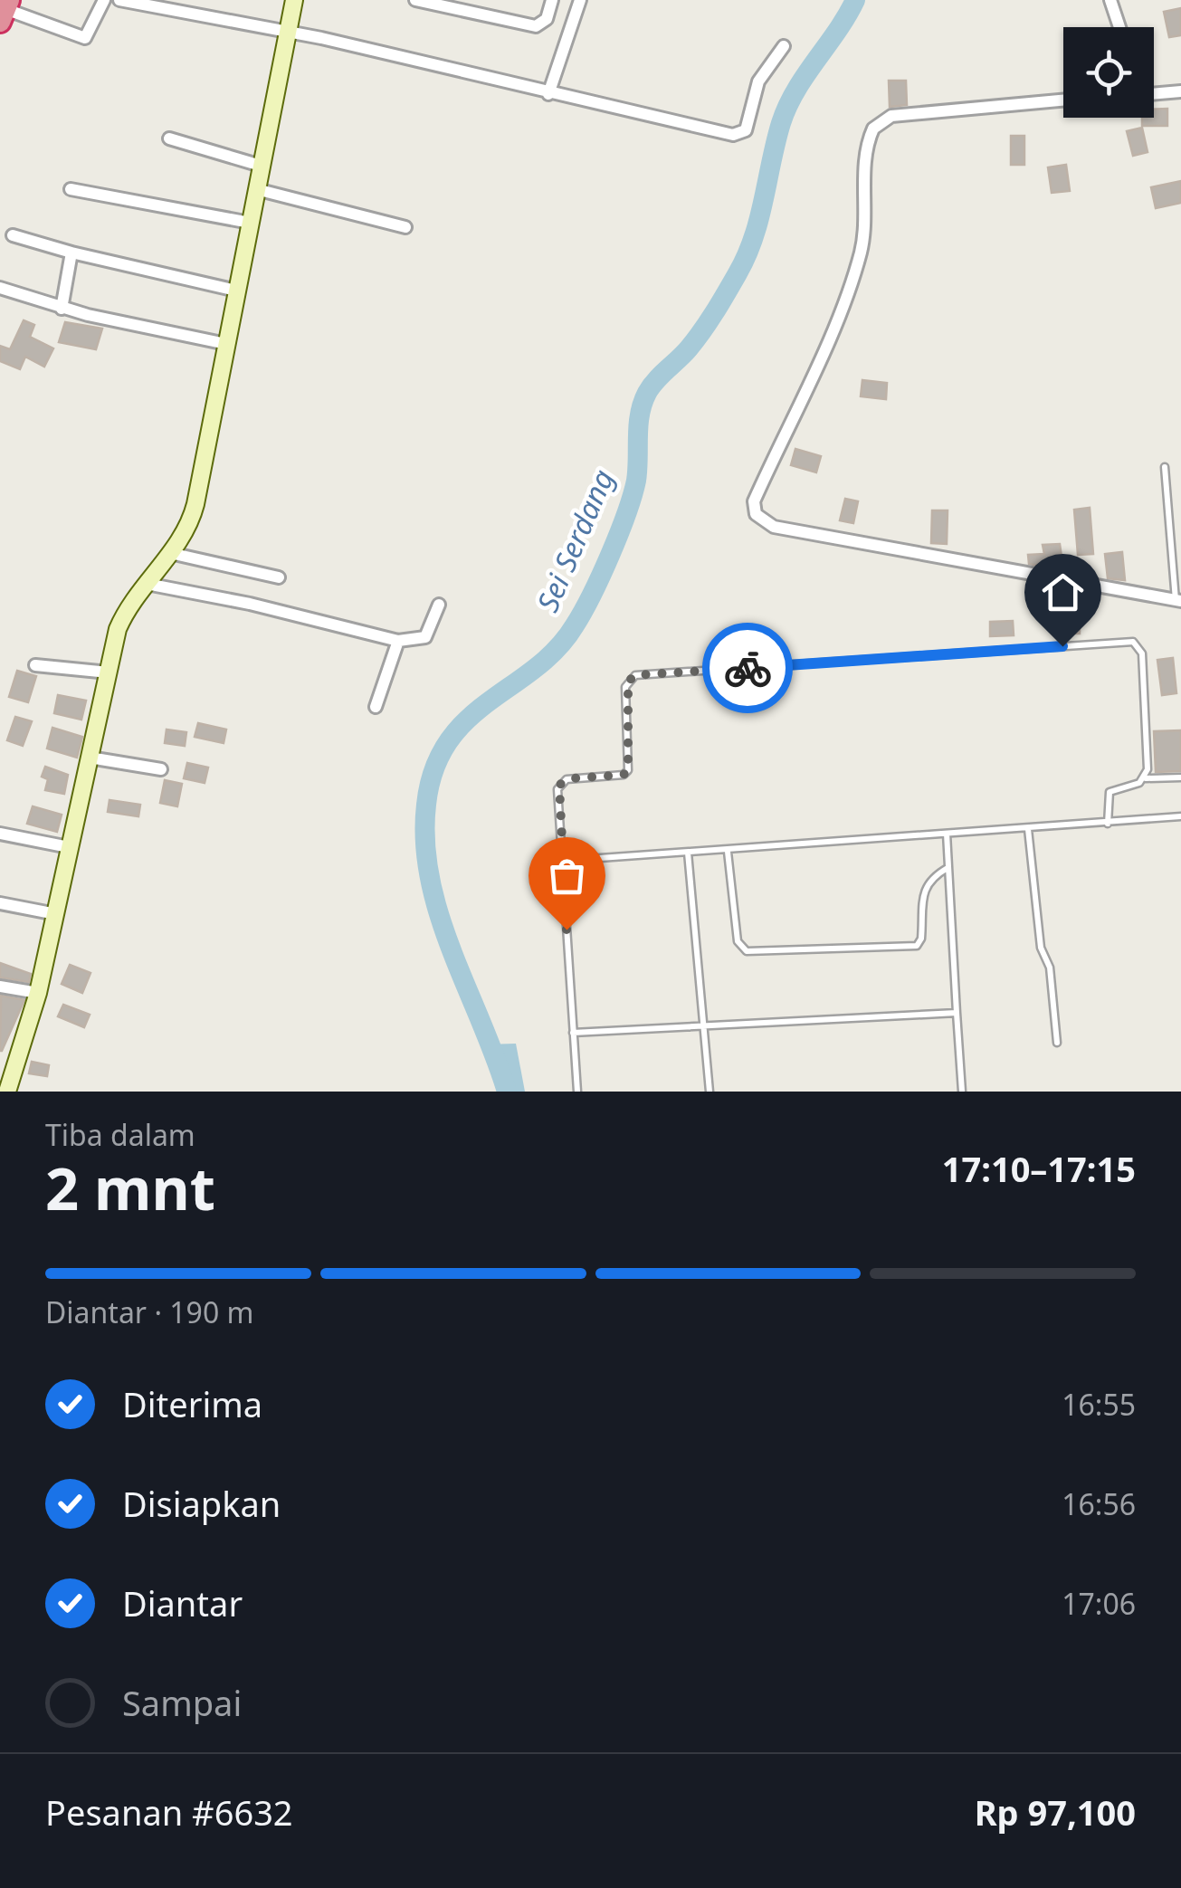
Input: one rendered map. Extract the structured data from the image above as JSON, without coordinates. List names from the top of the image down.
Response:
{
  "water": ["Sei Serdang"],
  "page": {
    "heading": ["2 mnt", "Tiba dalam", "17:10–17:15"],
    "panel": ["Pesanan #6632", "Rp 97,100"],
    "bar": "Diantar · 190 m",
    "list": [
      ["Diterima", "16:55"],
      ["Disiapkan", "16:56"],
      ["Diantar", "17:06"],
      "Sampai"
    ]
  }
}
